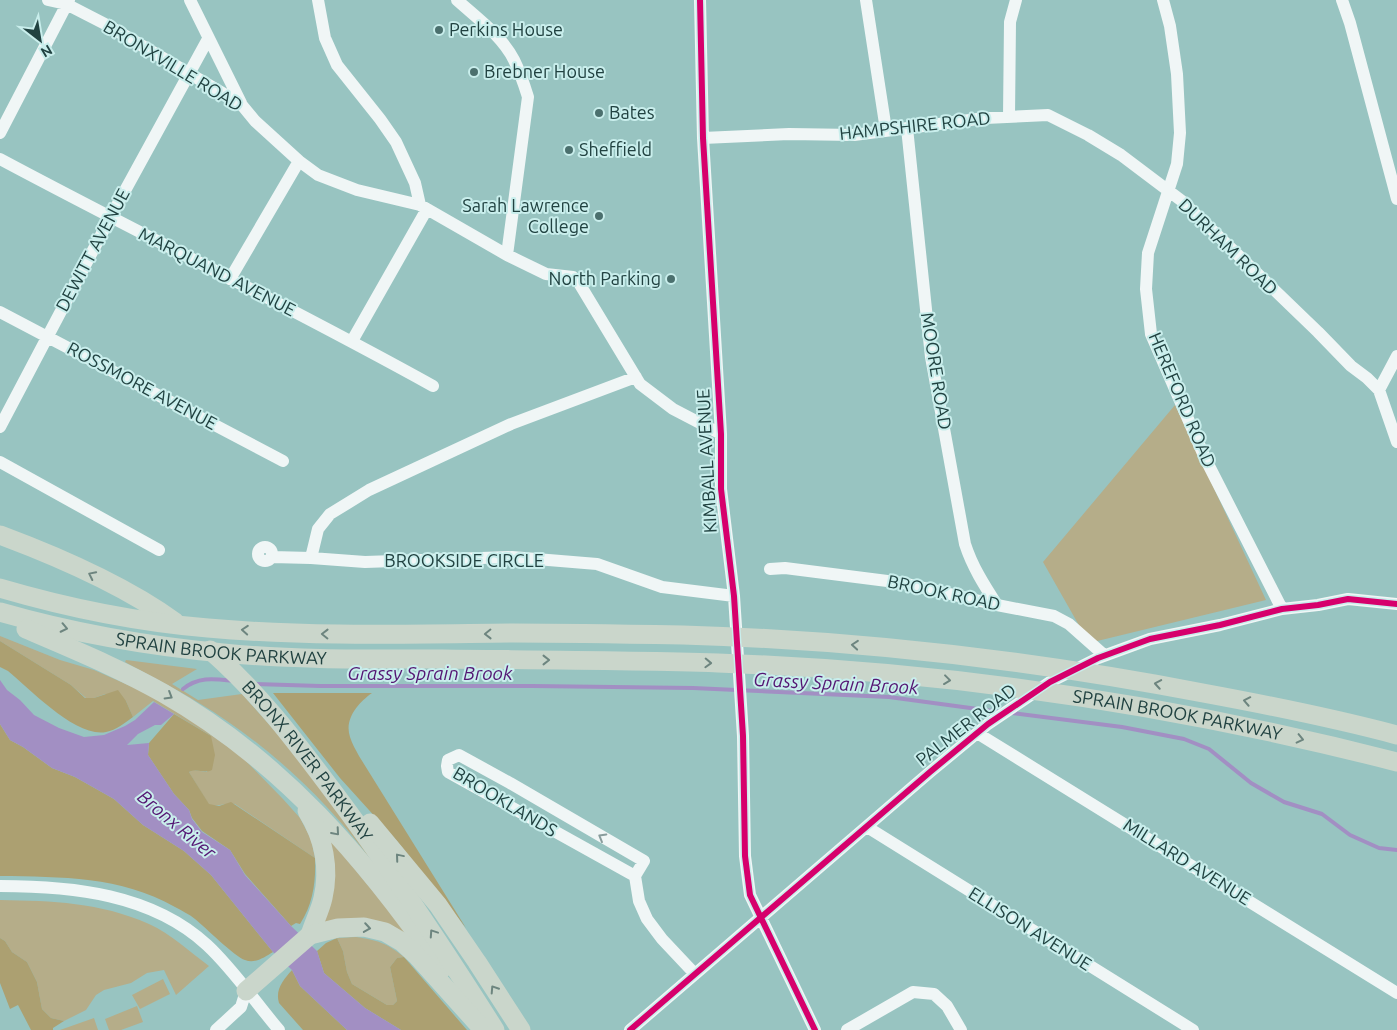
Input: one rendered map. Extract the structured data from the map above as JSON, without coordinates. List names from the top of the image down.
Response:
{
  "streets": {
    "highway": ["SPRAIN BROOK PARKWAY", "BRONX RIVER PARKWAY"],
    "street": [
      "BRONXVILLE ROAD",
      "HAMPSHIRE ROAD",
      "DURHAM ROAD",
      "DEWITT AVENUE",
      "MARQUAND AVENUE",
      "MOORE ROAD",
      "ROSSMORE AVENUE",
      "HEREFORD ROAD",
      "KIMBALL AVENUE",
      "BROOKSIDE CIRCLE",
      "BROOK ROAD",
      "PALMER ROAD",
      "BROOKLANDS",
      "MILLARD AVENUE",
      "ELLISON AVENUE"
    ]
  },
  "crossings": [
    ["BRONXVILLE ROAD", "DEWITT AVENUE"],
    ["BRONXVILLE ROAD", "KIMBALL AVENUE"],
    ["HAMPSHIRE ROAD", "DURHAM ROAD"],
    ["HAMPSHIRE ROAD", "MOORE ROAD"],
    ["HAMPSHIRE ROAD", "KIMBALL AVENUE"],
    ["DURHAM ROAD", "HEREFORD ROAD"],
    ["DEWITT AVENUE", "MARQUAND AVENUE"],
    ["DEWITT AVENUE", "ROSSMORE AVENUE"],
    ["MOORE ROAD", "BROOK ROAD"],
    ["HEREFORD ROAD", "PALMER ROAD"],
    ["KIMBALL AVENUE", "BROOKSIDE CIRCLE"],
    ["KIMBALL AVENUE", "PALMER ROAD"],
    ["BROOK ROAD", "PALMER ROAD"],
    ["PALMER ROAD", "MILLARD AVENUE"],
    ["PALMER ROAD", "ELLISON AVENUE"]
  ],
  "water": ["Grassy Sprain Brook", "Bronx River"],
  "places": [
    "Perkins House",
    "Brebner House",
    "Bates",
    "Sheffield",
    "Sarah Lawrence College",
    "North Parking"
  ],
  "north": "bottom right"
}
